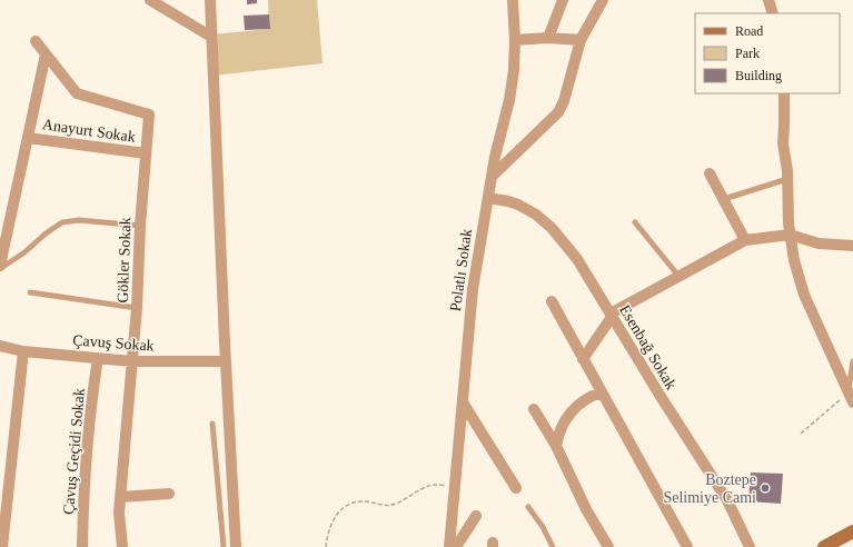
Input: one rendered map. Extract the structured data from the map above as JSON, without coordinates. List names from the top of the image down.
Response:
{
  "streets": {
    "street": [
      "Anayurt Sokak",
      "Gökler Sokak",
      "Polatlı Sokak",
      "Çavuş Sokak",
      "Esenbağ Sokak",
      "Çavuş Geçidi Sokak"
    ]
  },
  "crossings": [
    ["Anayurt Sokak", "Gökler Sokak"],
    ["Gökler Sokak", "Çavuş Sokak"],
    ["Polatlı Sokak", "Esenbağ Sokak"],
    ["Çavuş Sokak", "Çavuş Geçidi Sokak"]
  ],
  "places": ["Boztepe Selimiye Cami"],
  "legend": ["Road", "Park", "Building"]
}
